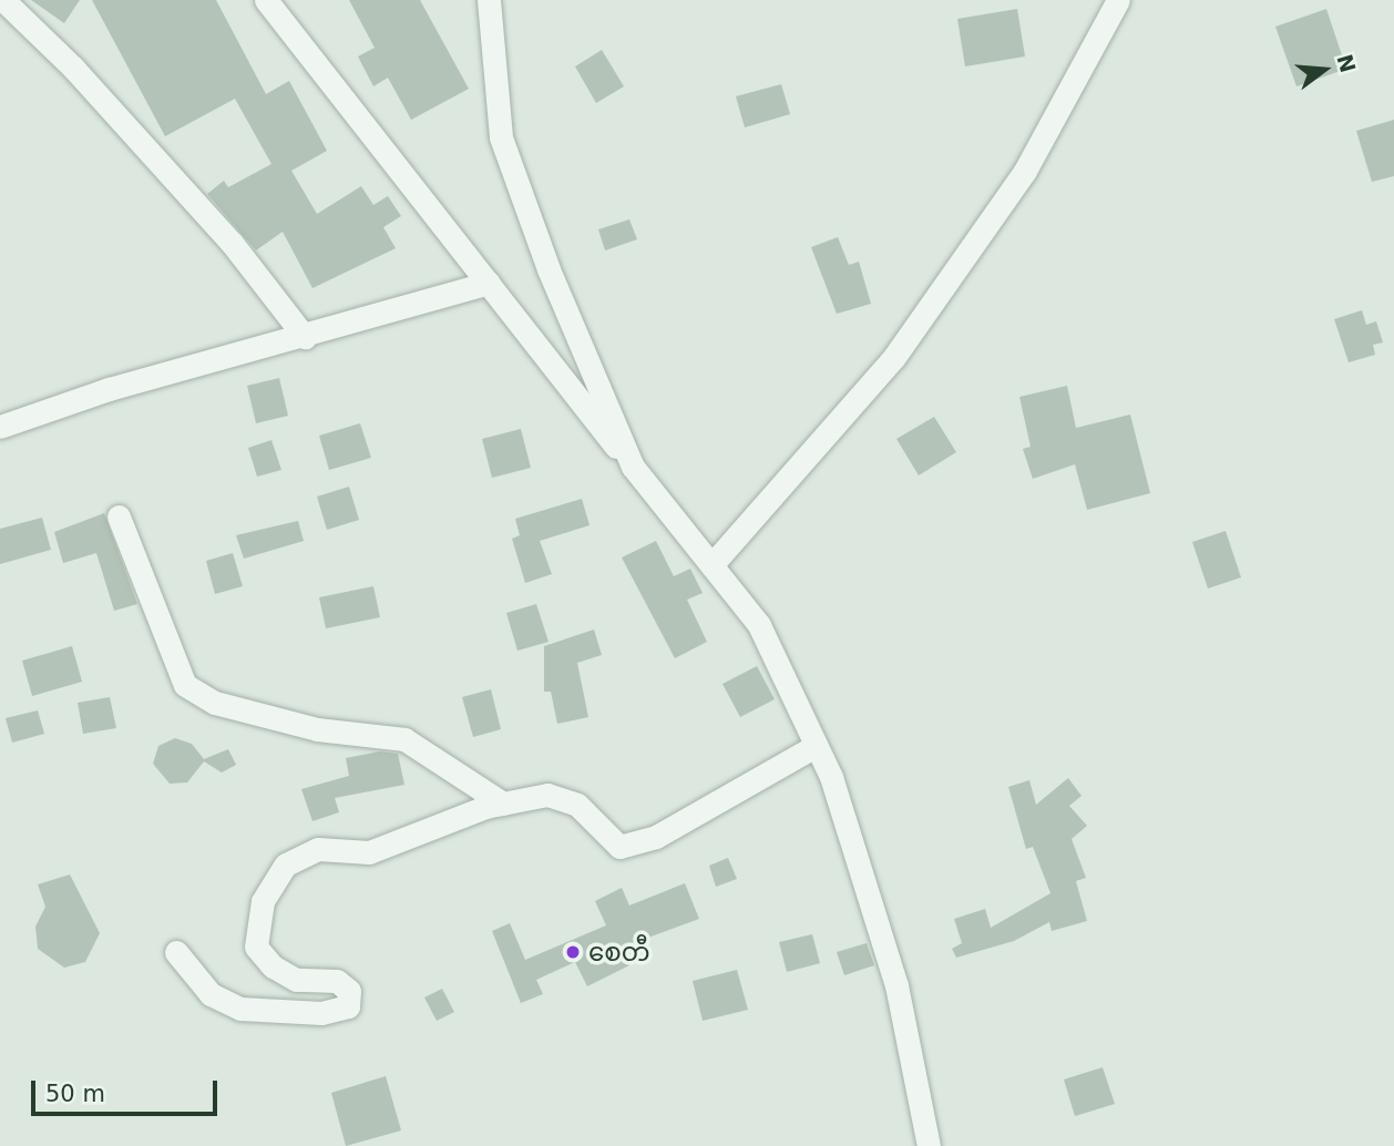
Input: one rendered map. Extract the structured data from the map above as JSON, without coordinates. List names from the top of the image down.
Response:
{
  "places": ["စေတီ"],
  "scale_bar": "50 m",
  "north": "right"
}
